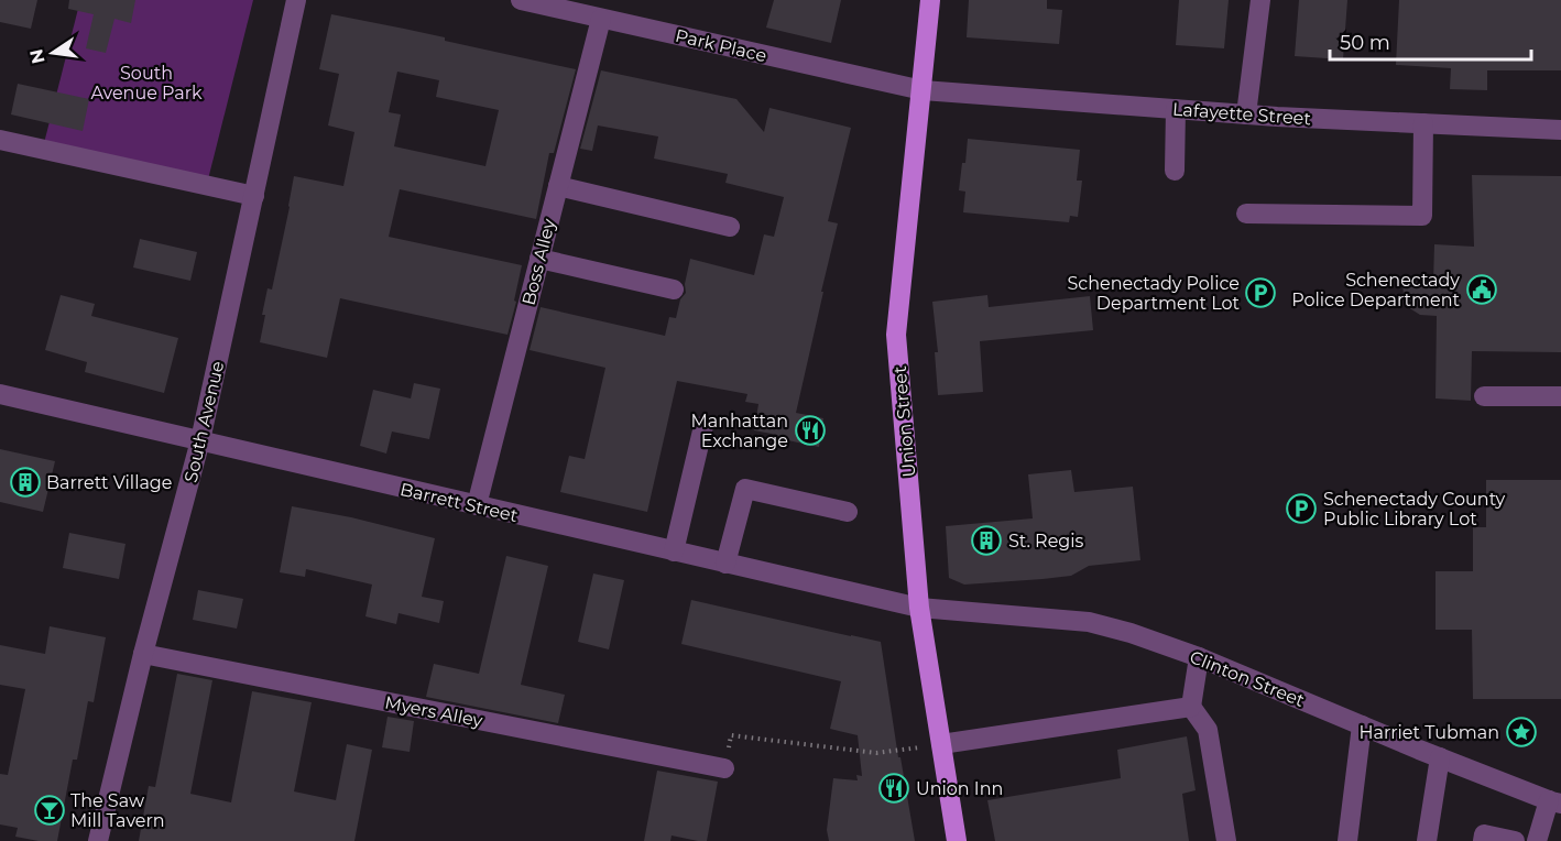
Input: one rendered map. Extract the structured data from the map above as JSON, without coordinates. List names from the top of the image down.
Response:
{
  "streets": {
    "main road": ["Union Street"],
    "street": [
      "Park Place",
      "Lafayette Street",
      "Boss Alley",
      "South Avenue",
      "Barrett Street",
      "Clinton Street",
      "Myers Alley"
    ]
  },
  "crossings": [
    ["Park Place", "Lafayette Street"],
    ["Park Place", "Boss Alley"],
    ["Park Place", "Union Street"],
    ["Lafayette Street", "Union Street"],
    ["Boss Alley", "Barrett Street"],
    ["South Avenue", "Barrett Street"],
    ["South Avenue", "Myers Alley"],
    ["Union Street", "Barrett Street"],
    ["Union Street", "Clinton Street"],
    ["Barrett Street", "Clinton Street"]
  ],
  "parks": ["South Avenue Park"],
  "places": {
    "public building": ["Schenectady Police Department"],
    "parking": ["Schenectady Police Department Lot", "Schenectady County Public Library Lot"],
    "restaurant": ["Manhattan Exchange", "Union Inn"],
    "building": ["Barrett Village", "St. Regis"],
    "place": ["Harriet Tubman"],
    "bar": ["The Saw Mill Tavern"]
  },
  "scale_bar": "50 m",
  "north": "left"
}
